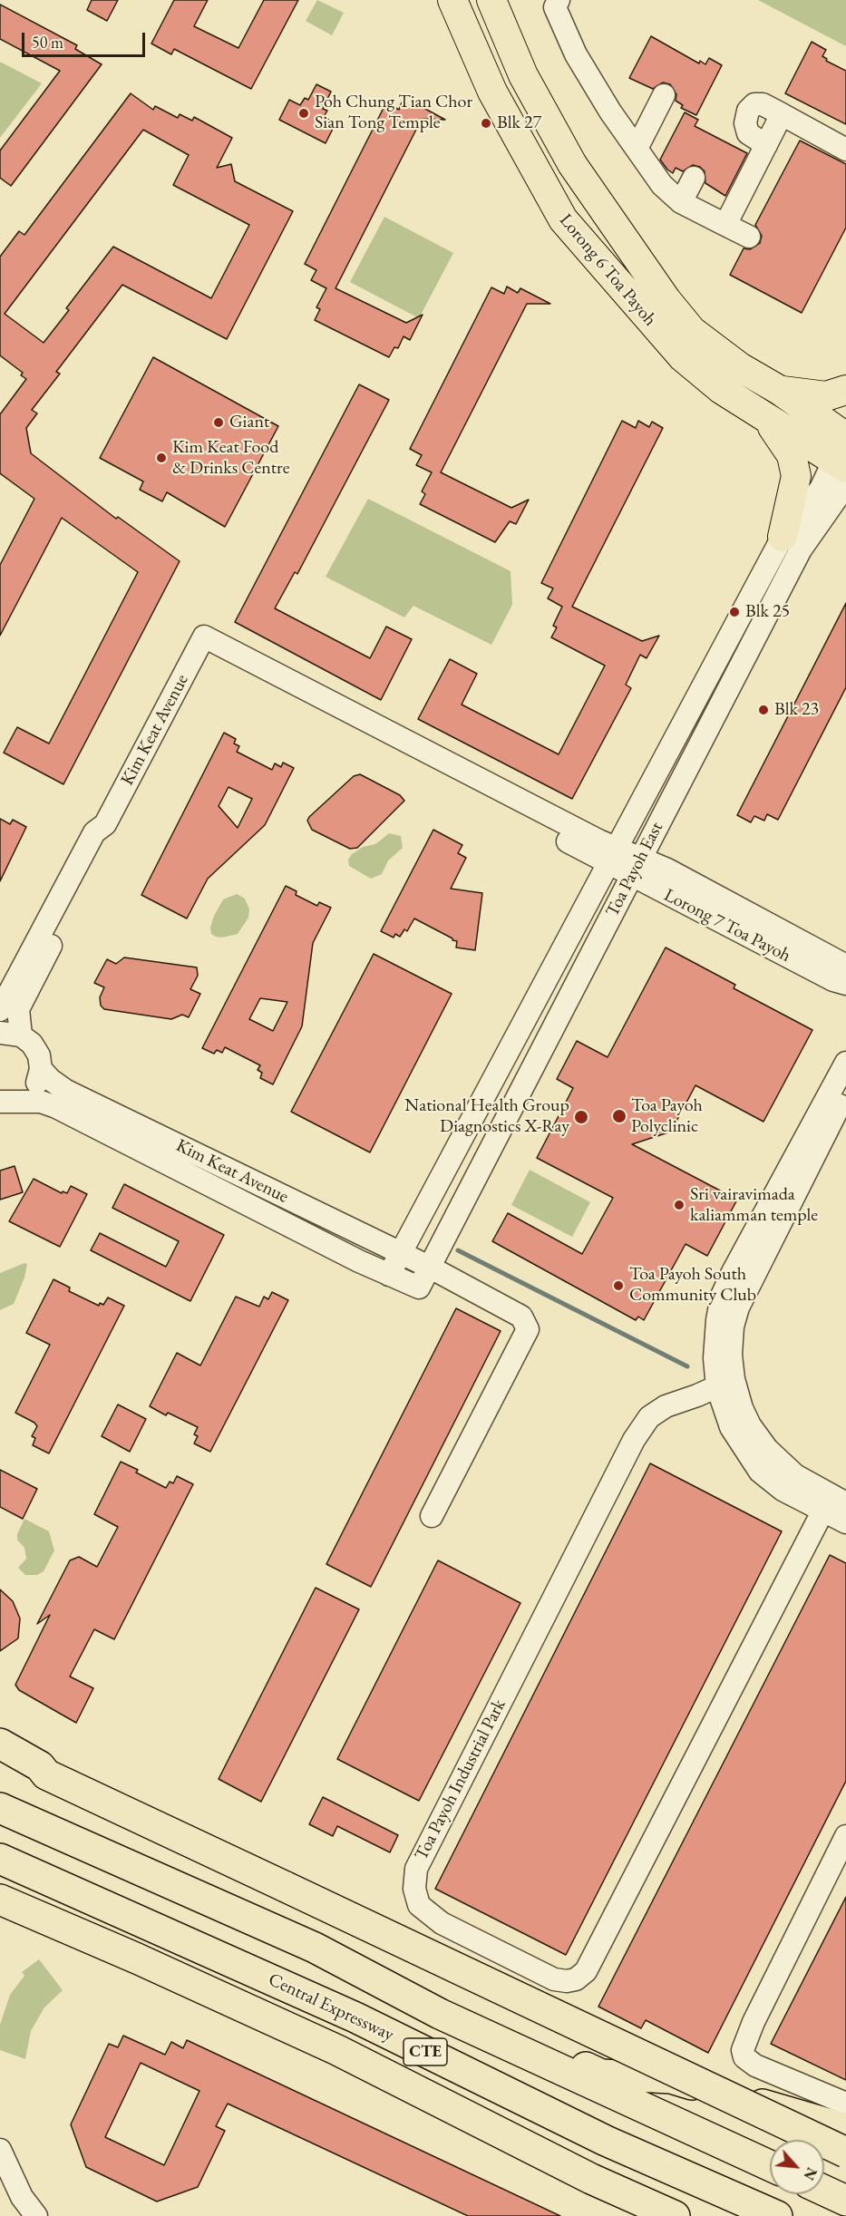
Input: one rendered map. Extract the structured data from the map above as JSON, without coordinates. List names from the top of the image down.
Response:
{
  "streets": {
    "highway": ["Central Expressway", "CTE"],
    "main road": ["Lorong 6 Toa Payoh"],
    "street": [
      "Kim Keat Avenue",
      "Toa Payoh East",
      "Lorong 7 Toa Payoh",
      "Toa Payoh Industrial Park"
    ]
  },
  "crossings": [
    ["Lorong 6 Toa Payoh", "Toa Payoh East"],
    ["Kim Keat Avenue", "Toa Payoh East"],
    ["Toa Payoh East", "Lorong 7 Toa Payoh"]
  ],
  "places": [
    "Poh Chung Tian Chor Sian Tong Temple",
    "Blk 27",
    "Giant",
    "Kim Keat Food & Drinks Centre",
    "Blk 25",
    "Blk 23",
    "Toa Payoh Polyclinic",
    "National Health Group Diagnostics X-Ray",
    "Sri vairavimada kaliamman temple",
    "Toa Payoh South Community Club"
  ],
  "scale_bar": "50 m",
  "north": "bottom right"
}
